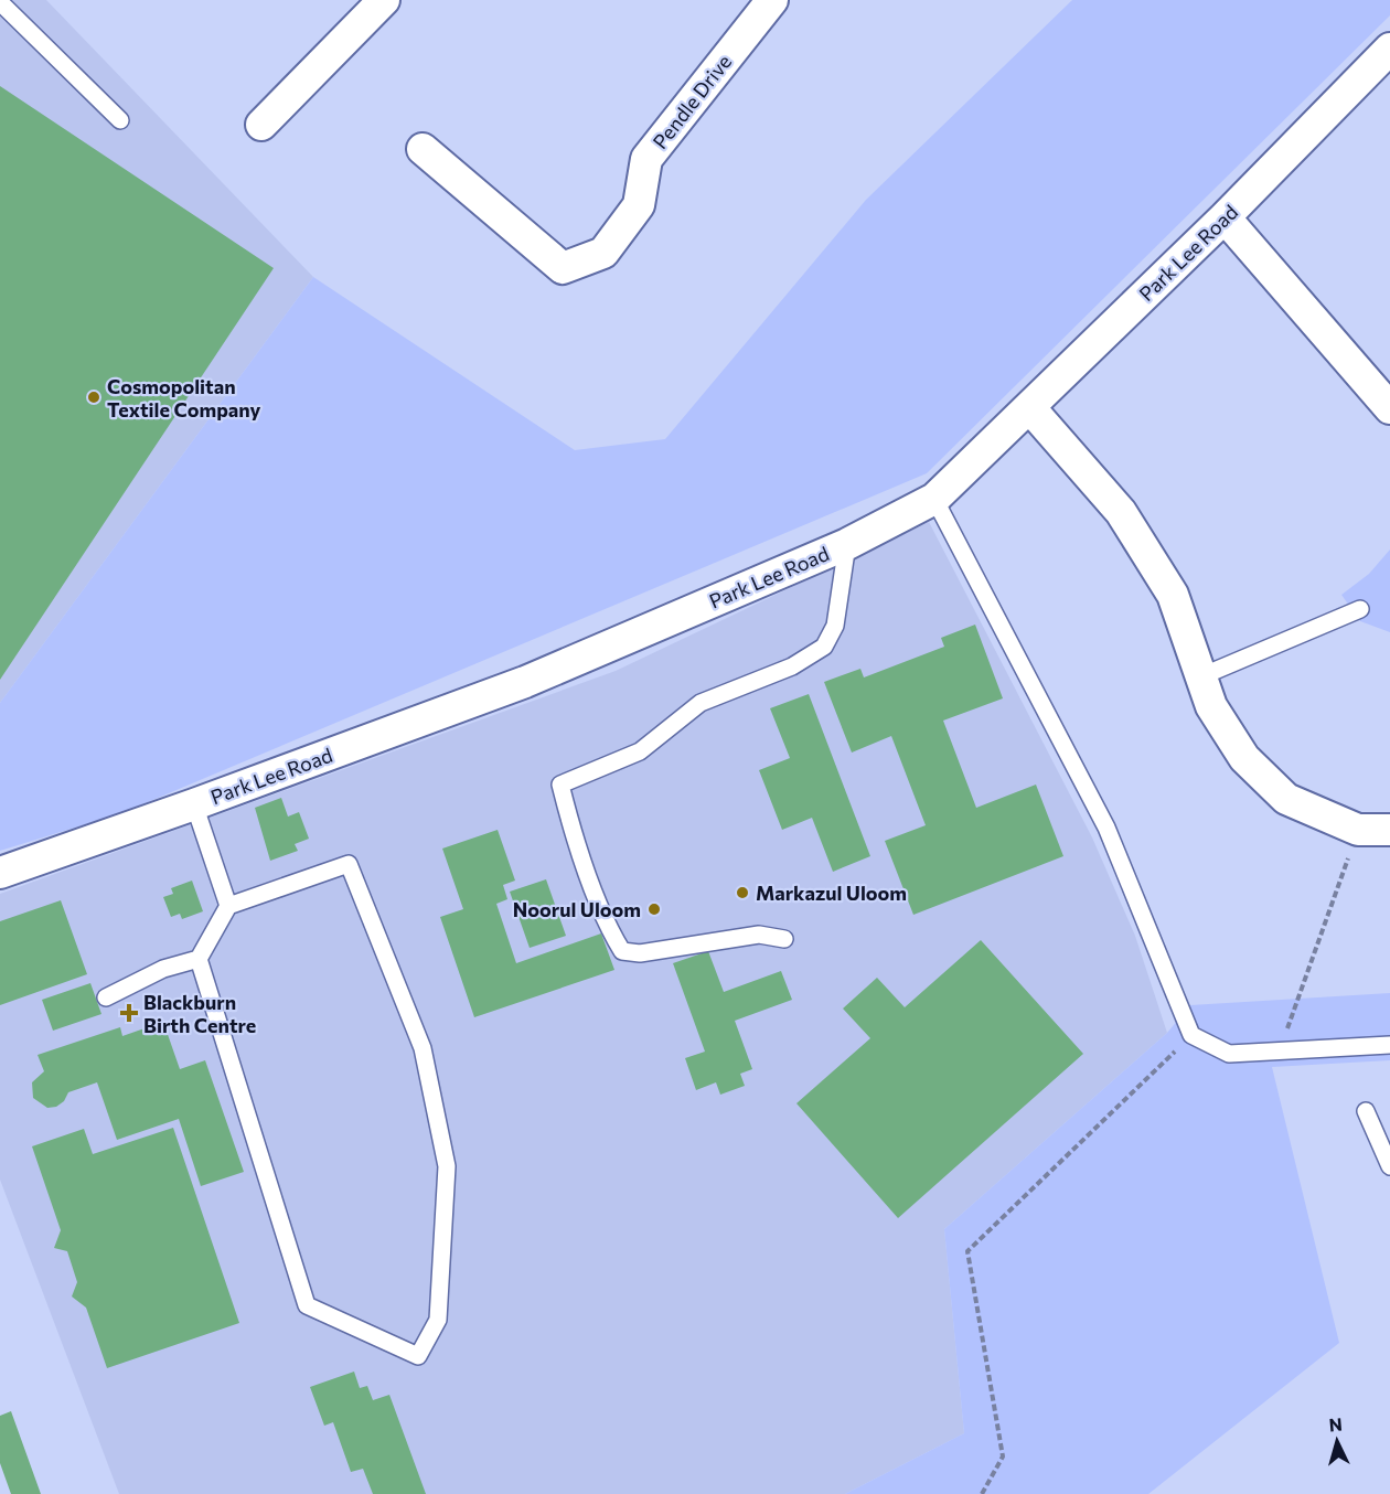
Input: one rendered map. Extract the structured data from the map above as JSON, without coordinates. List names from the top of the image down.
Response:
{
  "streets": {
    "street": ["Pendle Drive", "Park Lee Road"]
  },
  "places": {
    "other": ["Cosmopolitan Textile Company", "Markazul Uloom", "Noorul Uloom"],
    "health": ["Blackburn Birth Centre"]
  },
  "north": "top"
}
